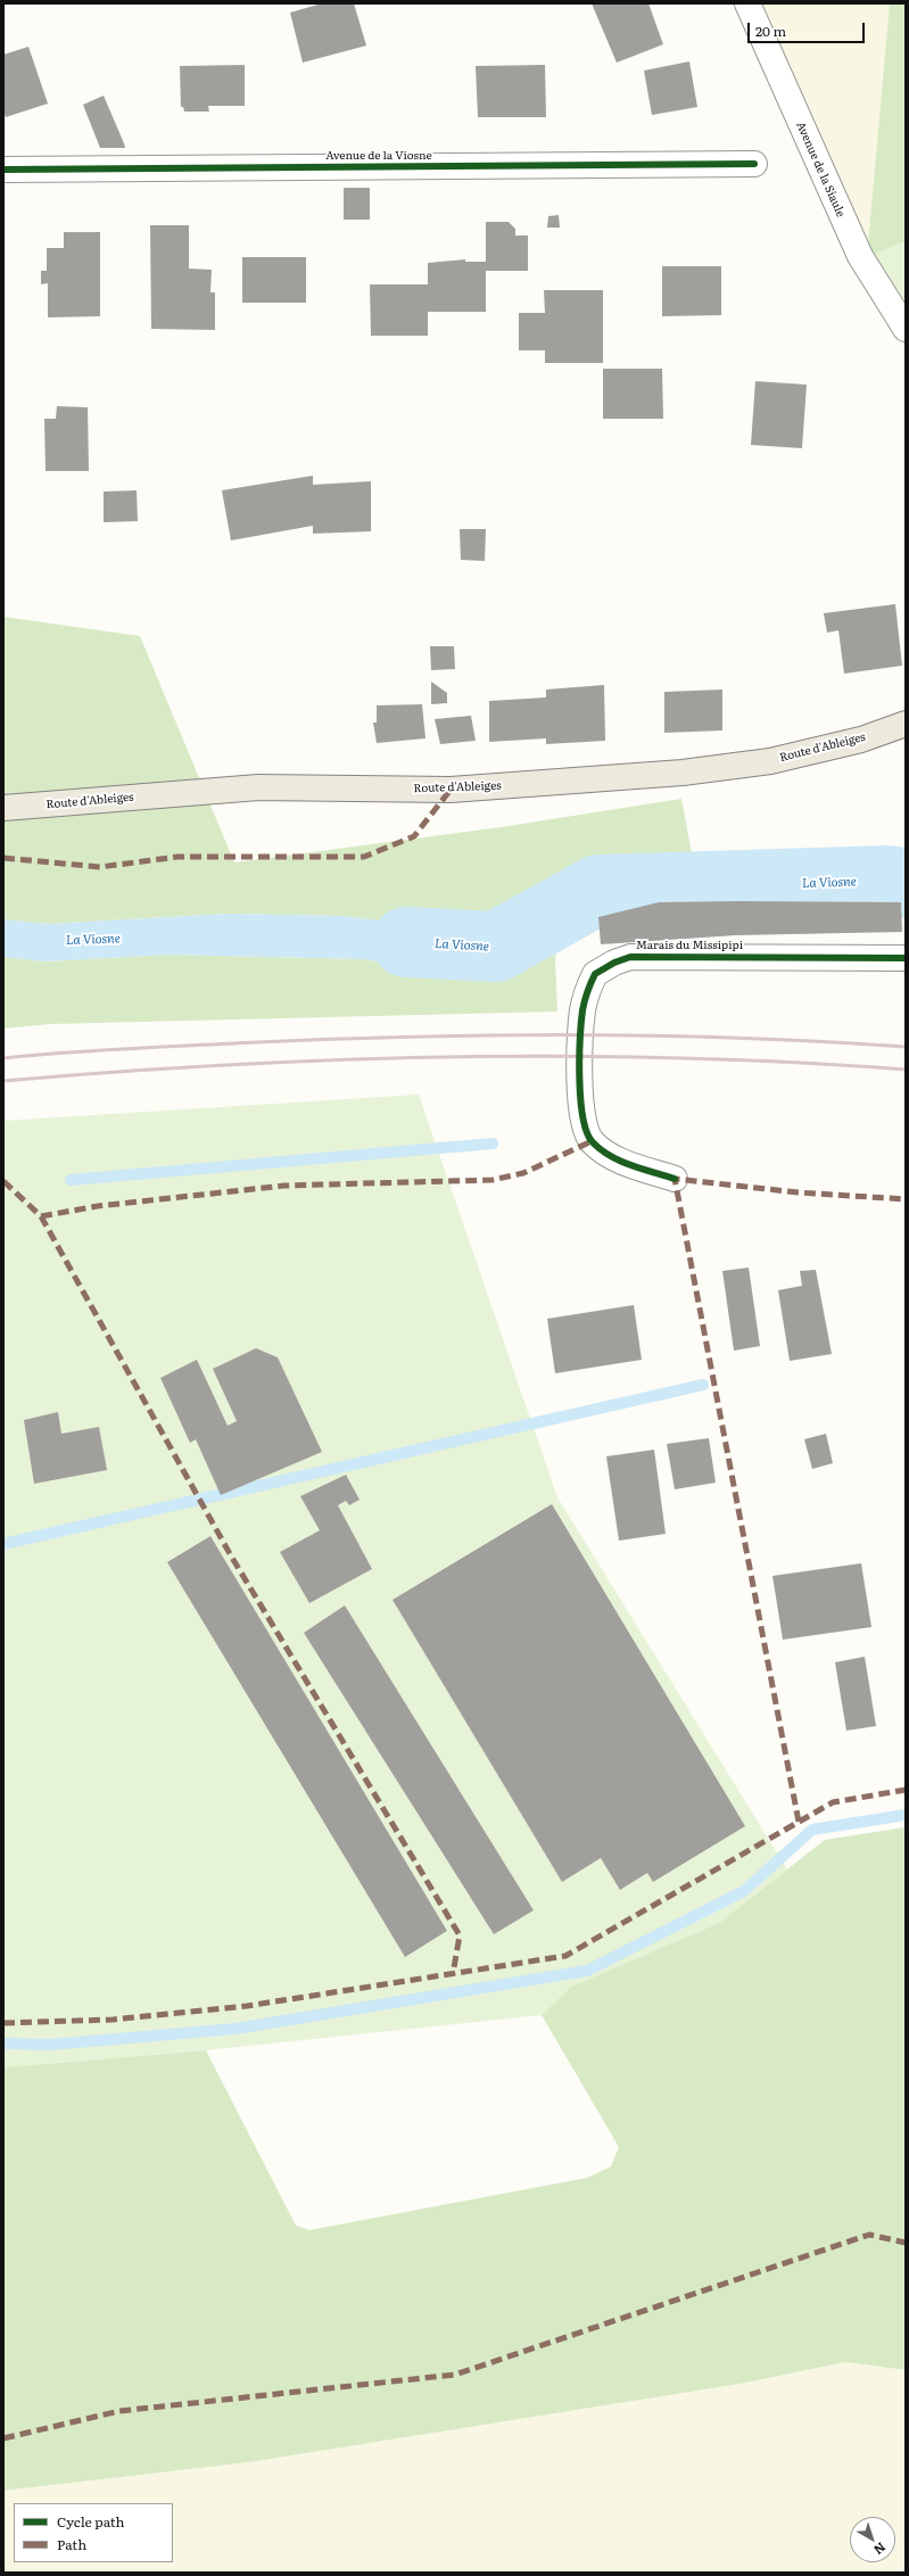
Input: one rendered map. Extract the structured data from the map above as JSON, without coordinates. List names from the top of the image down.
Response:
{
  "streets": {
    "main road": ["Route d'Ableiges"],
    "street": ["Avenue de la Viosne", "Avenue de la Siaule", "Marais du Missipipi"]
  },
  "water": ["La Viosne"],
  "legend": ["Cycle path", "Path"],
  "scale_bar": "20 m",
  "north": "bottom right"
}
